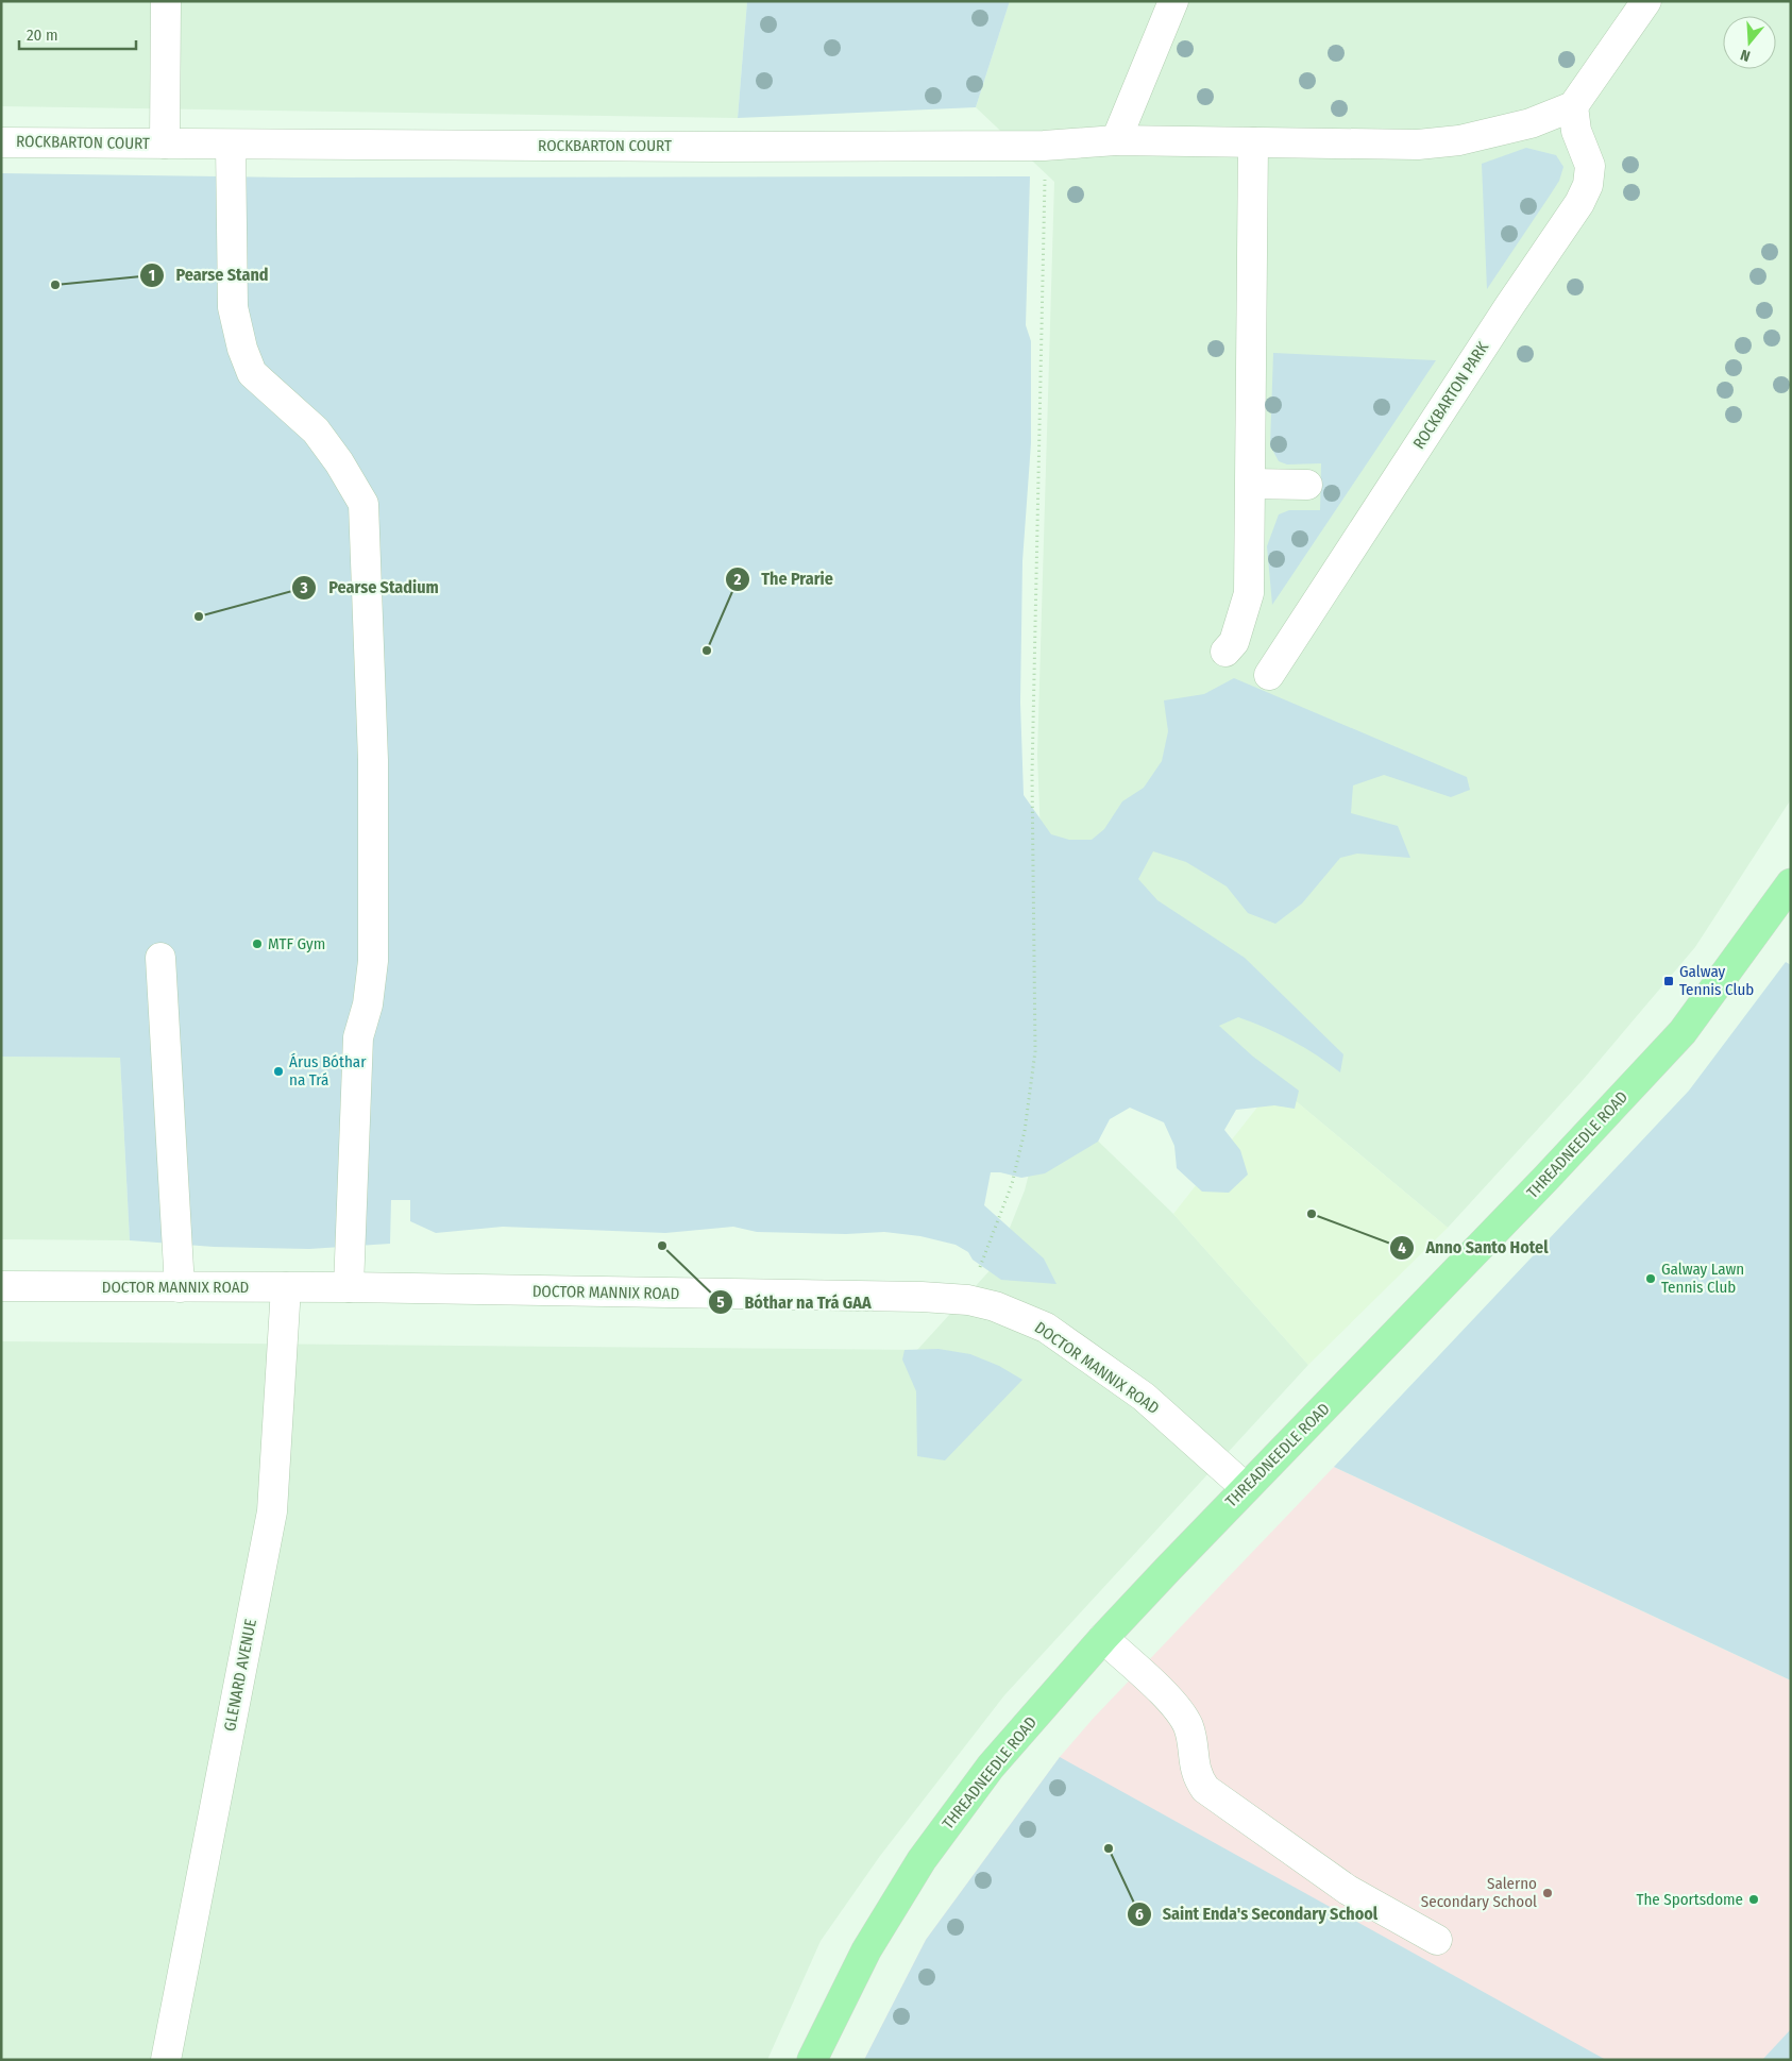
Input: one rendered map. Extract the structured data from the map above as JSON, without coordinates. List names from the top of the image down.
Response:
{
  "streets": {
    "main road": ["THREADNEEDLE ROAD"],
    "street": [
      "ROCKBARTON COURT",
      "ROCKBARTON PARK",
      "DOCTOR MANNIX ROAD",
      "GLENARD AVENUE"
    ]
  },
  "crossings": [
    ["THREADNEEDLE ROAD", "DOCTOR MANNIX ROAD"],
    ["DOCTOR MANNIX ROAD", "GLENARD AVENUE"]
  ],
  "places": {
    "other": [
      "Pearse Stand",
      "Pearse Stadium",
      "The Prarie",
      "MTF Gym",
      "Árus Bóthar na Trá",
      "Anno Santo Hotel",
      "Bóthar na Trá GAA",
      "Galway Lawn Tennis Club",
      "Saint Enda's Secondary School",
      "Salerno Secondary School",
      "The Sportsdome"
    ],
    "transit": ["Galway Tennis Club"]
  },
  "scale_bar": "20 m",
  "north": "bottom"
}
